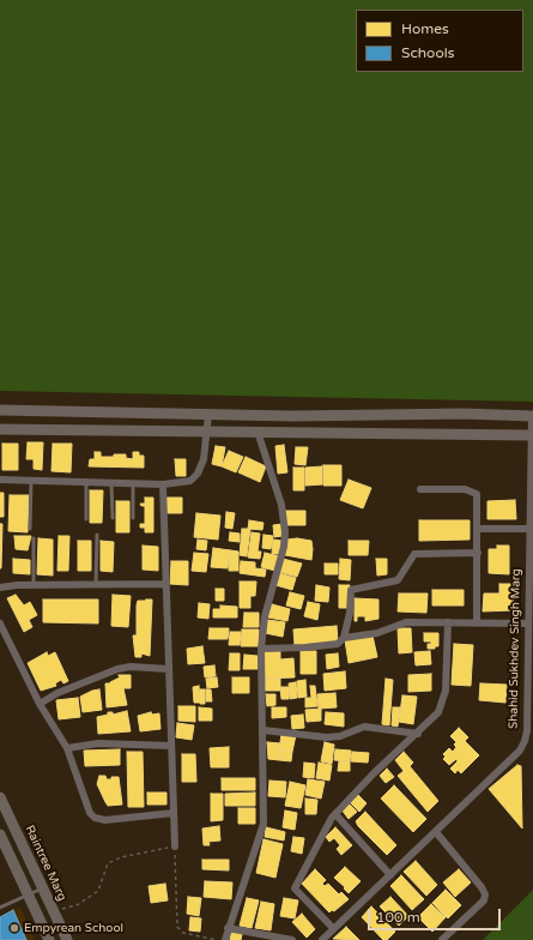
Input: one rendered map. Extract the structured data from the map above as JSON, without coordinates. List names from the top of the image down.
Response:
{
  "streets": {
    "main road": ["Raintree Marg"],
    "street": ["Shahid Sukhdev Singh Marg"]
  },
  "places": ["Empyrean School"],
  "legend": ["Homes", "Schools"],
  "scale_bar": "100 m"
}
